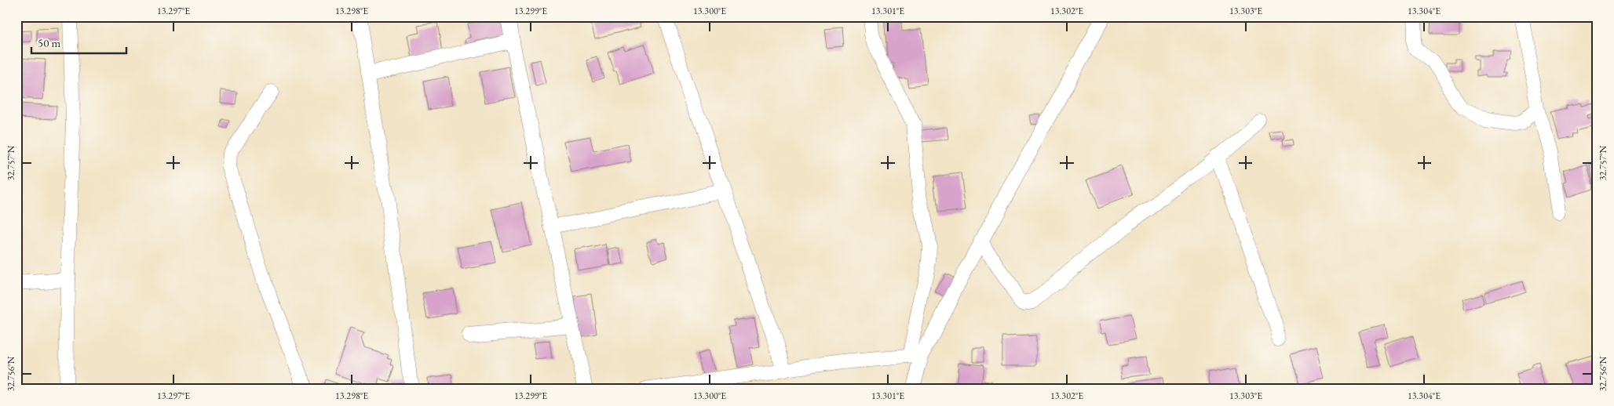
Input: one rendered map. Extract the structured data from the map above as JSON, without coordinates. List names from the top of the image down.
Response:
{
  "scale_bar": "50 m",
  "coordinates": [
    "13.297°E",
    "13.298°E",
    "13.299°E",
    "13.300°E",
    "13.301°E",
    "13.302°E",
    "13.303°E",
    "13.304°E",
    "32.757°N",
    "32.756°N"
  ]
}
